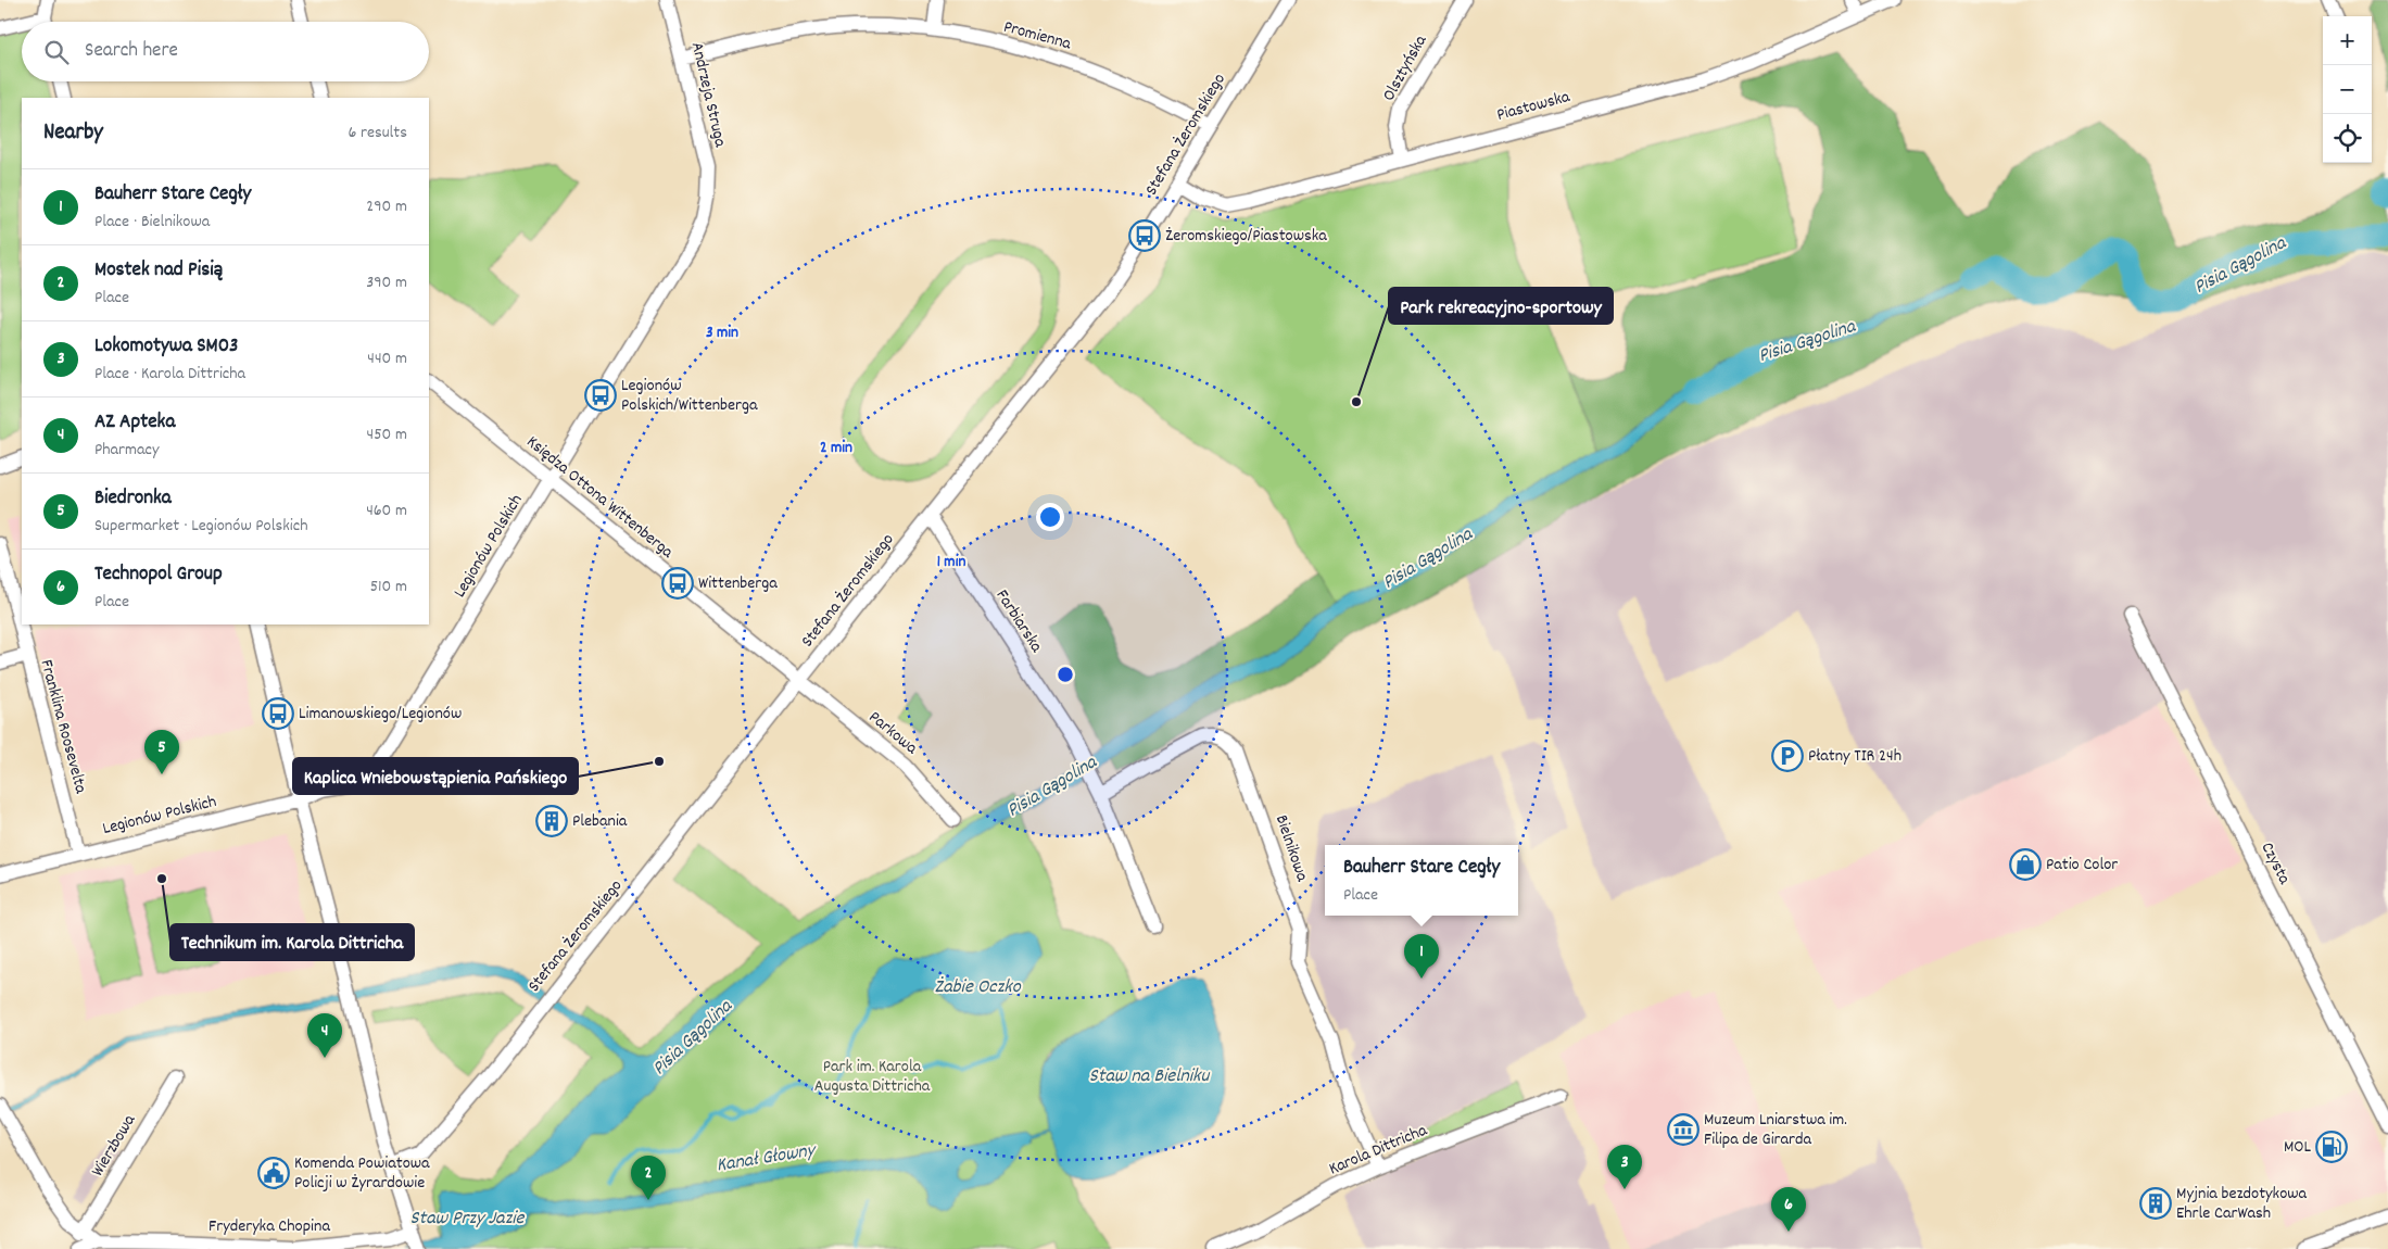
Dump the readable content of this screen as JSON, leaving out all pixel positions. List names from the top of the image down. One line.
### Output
{"streets":{"street":["Promienna","Olsztyńska","Andrzeja Struga","Piastowska","Stefana Żeromskiego","Księdza Ottona Wittenberga","Legionów Polskich","Farbiarska","Franklina Roosevelta","Parkowa","Bielnikowa","Czysta","Wierzbowa","Karola Dittricha","Fryderyka Chopina"]},"crossings":[["Promienna","Andrzeja Struga"],["Promienna","Stefana Żeromskiego"],["Olsztyńska","Piastowska"],["Andrzeja Struga","Legionów Polskich"],["Piastowska","Stefana Żeromskiego"],["Stefana Żeromskiego","Księdza Ottona Wittenberga"],["Stefana Żeromskiego","Farbiarska"],["Stefana Żeromskiego","Parkowa"],["Księdza Ottona Wittenberga","Legionów Polskich"],["Księdza Ottona Wittenberga","Parkowa"],["Legionów Polskich","Franklina Roosevelta"],["Farbiarska","Bielnikowa"],["Bielnikowa","Karola Dittricha"]],"water":["Pisia Gągolina","Żabie Oczko","Staw na Bielniku","Kanał Głowny","Staw Przy Jazie"],"parks":["Park im. Karola Augusta Dittricha"],"places":{"bus stop":["Żeromskiego/Piastowska","Legionów Polskich/Wittenberga","Wittenberga","Limanowskiego/Legionów"],"other":["Park rekreacyjno-sportowy","Kaplica Wniebowstąpienia Pańskiego","Technikum im. Karola Dittricha"],"parking":["Płatny TIR 24h"],"building":["Plebania","Myjnia bezdotykowa Ehrle CarWash"],"shop":["Patio Color"],"museum":["Muzeum Lniarstwa im. Filipa de Girarda"],"fuel station":["MOL"],"public building":["Komenda Powiatowa Policji w Żyrardowie"]},"page":{"map_buttons":["+","−"],"search":"Search here","heading":["Nearby","6 results"],"list":[{"mark":"1","name":"Bauherr Stare Cegły","note":"Place · Bielnikowa","value":"290 m"},{"mark":"2","name":"Mostek nad Pisią","note":"Place","value":"390 m"},{"mark":"3","name":"Lokomotywa SM03","note":"Place · Karola Dittricha","value":"440 m"},{"mark":"4","name":"AZ Apteka","note":"Pharmacy","value":"450 m"},{"mark":"5","name":"Biedronka","note":"Supermarket · Legionów Polskich","value":"460 m"},{"mark":"6","name":"Technopol Group","note":"Place","value":"510 m"}],"pins":["5","1","4","3","2","6"],"popup":["Bauherr Stare Cegły","Place"]},"rings":["3 min","2 min","1 min"]}
